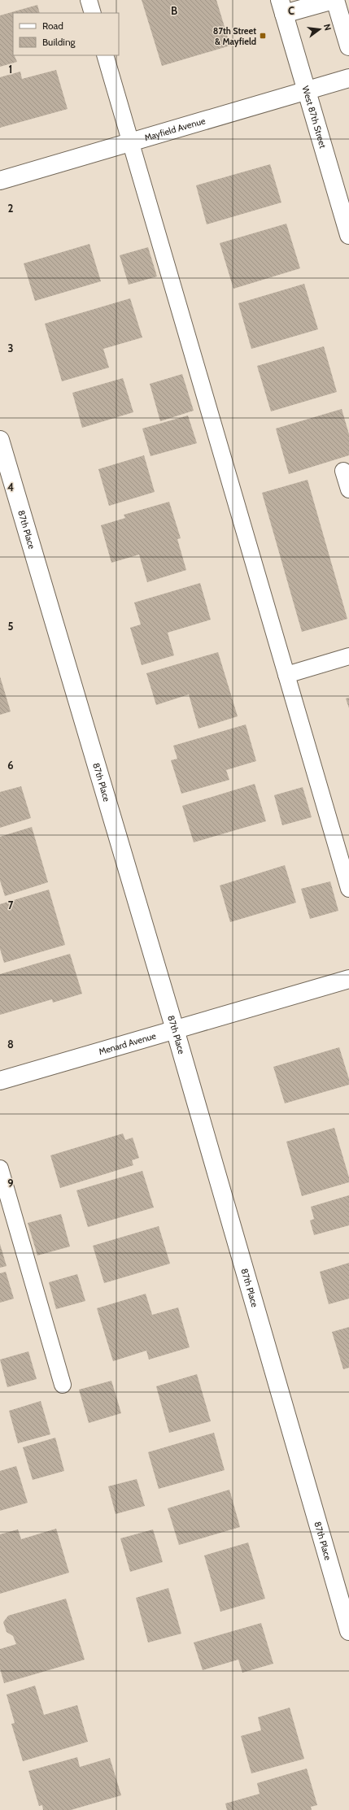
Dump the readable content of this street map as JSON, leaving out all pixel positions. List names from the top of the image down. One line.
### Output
{"streets":{"street":["West 87th Street","Mayfield Avenue","87th Place","Menard Avenue"]},"crossings":[["West 87th Street","Mayfield Avenue"],["87th Place","Menard Avenue"]],"places":{"transit":["87th Street & Mayfield"]},"legend":["Road","Building"],"north":"right","grid":{"columns":["B","C"],"rows":["1","2","3","4","5","6","7","8","9"]}}
